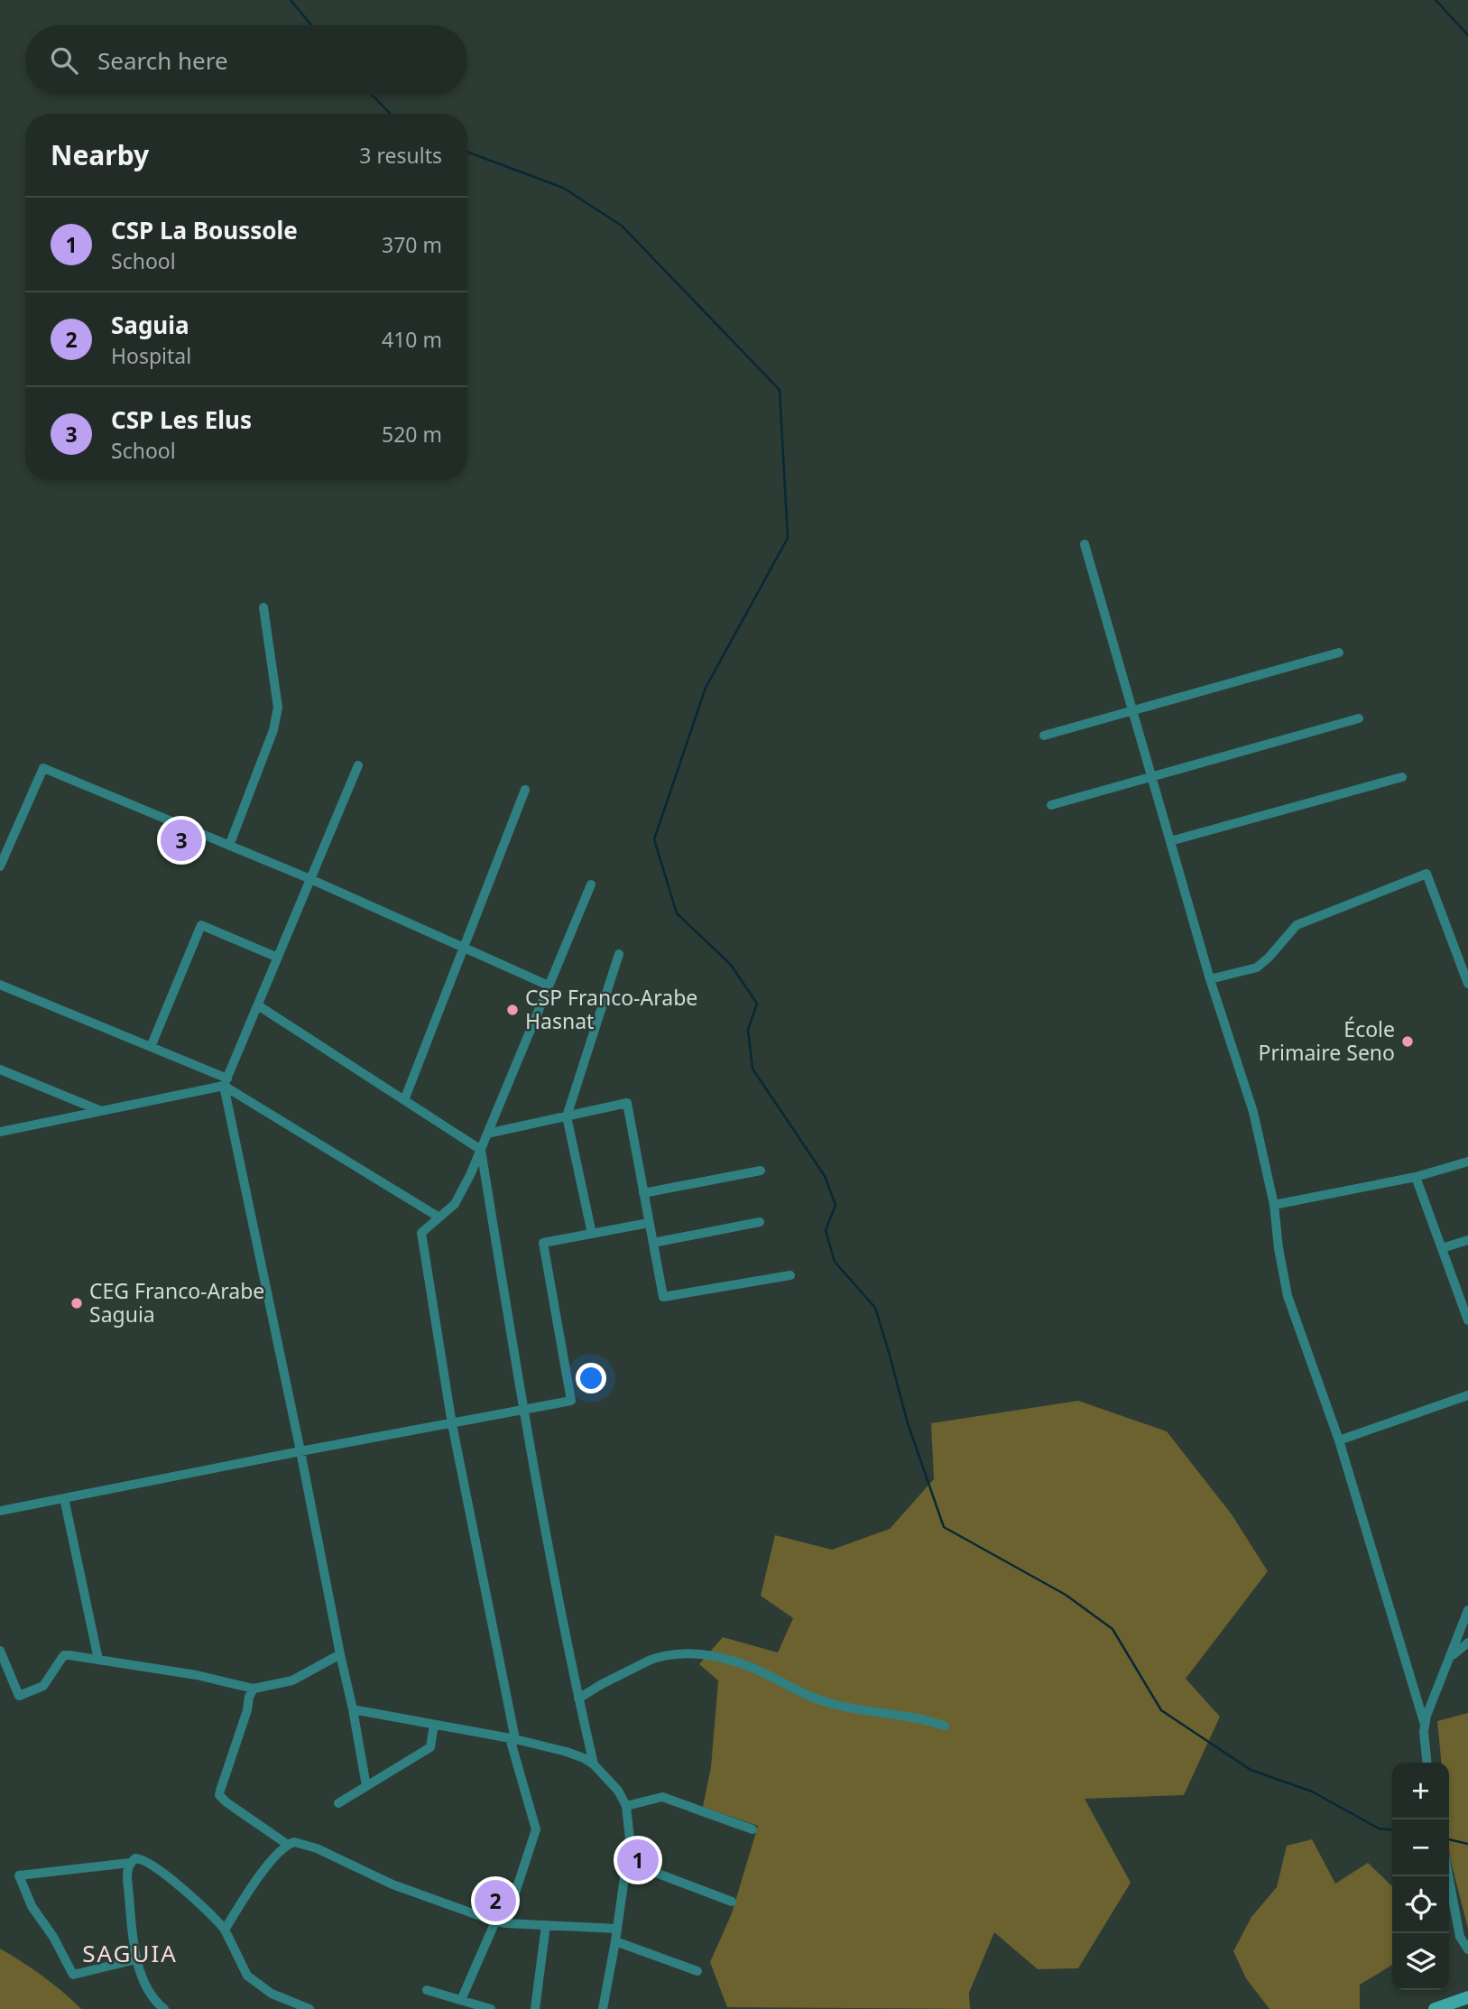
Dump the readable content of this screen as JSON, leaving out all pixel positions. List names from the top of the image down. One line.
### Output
{"districts":["SAGUIA"],"places":["CSP Franco-Arabe Hasnat","École Primaire Seno","CEG Franco-Arabe Saguia"],"page":{"search":"Search here","heading":["Nearby","3 results"],"list":[{"mark":"1","name":"CSP La Boussole","note":"School","value":"370 m"},{"mark":"2","name":"Saguia","note":"Hospital","value":"410 m"},{"mark":"3","name":"CSP Les Elus","note":"School","value":"520 m"}],"pins":["3","1","2"],"map_buttons":["+","−"]}}
